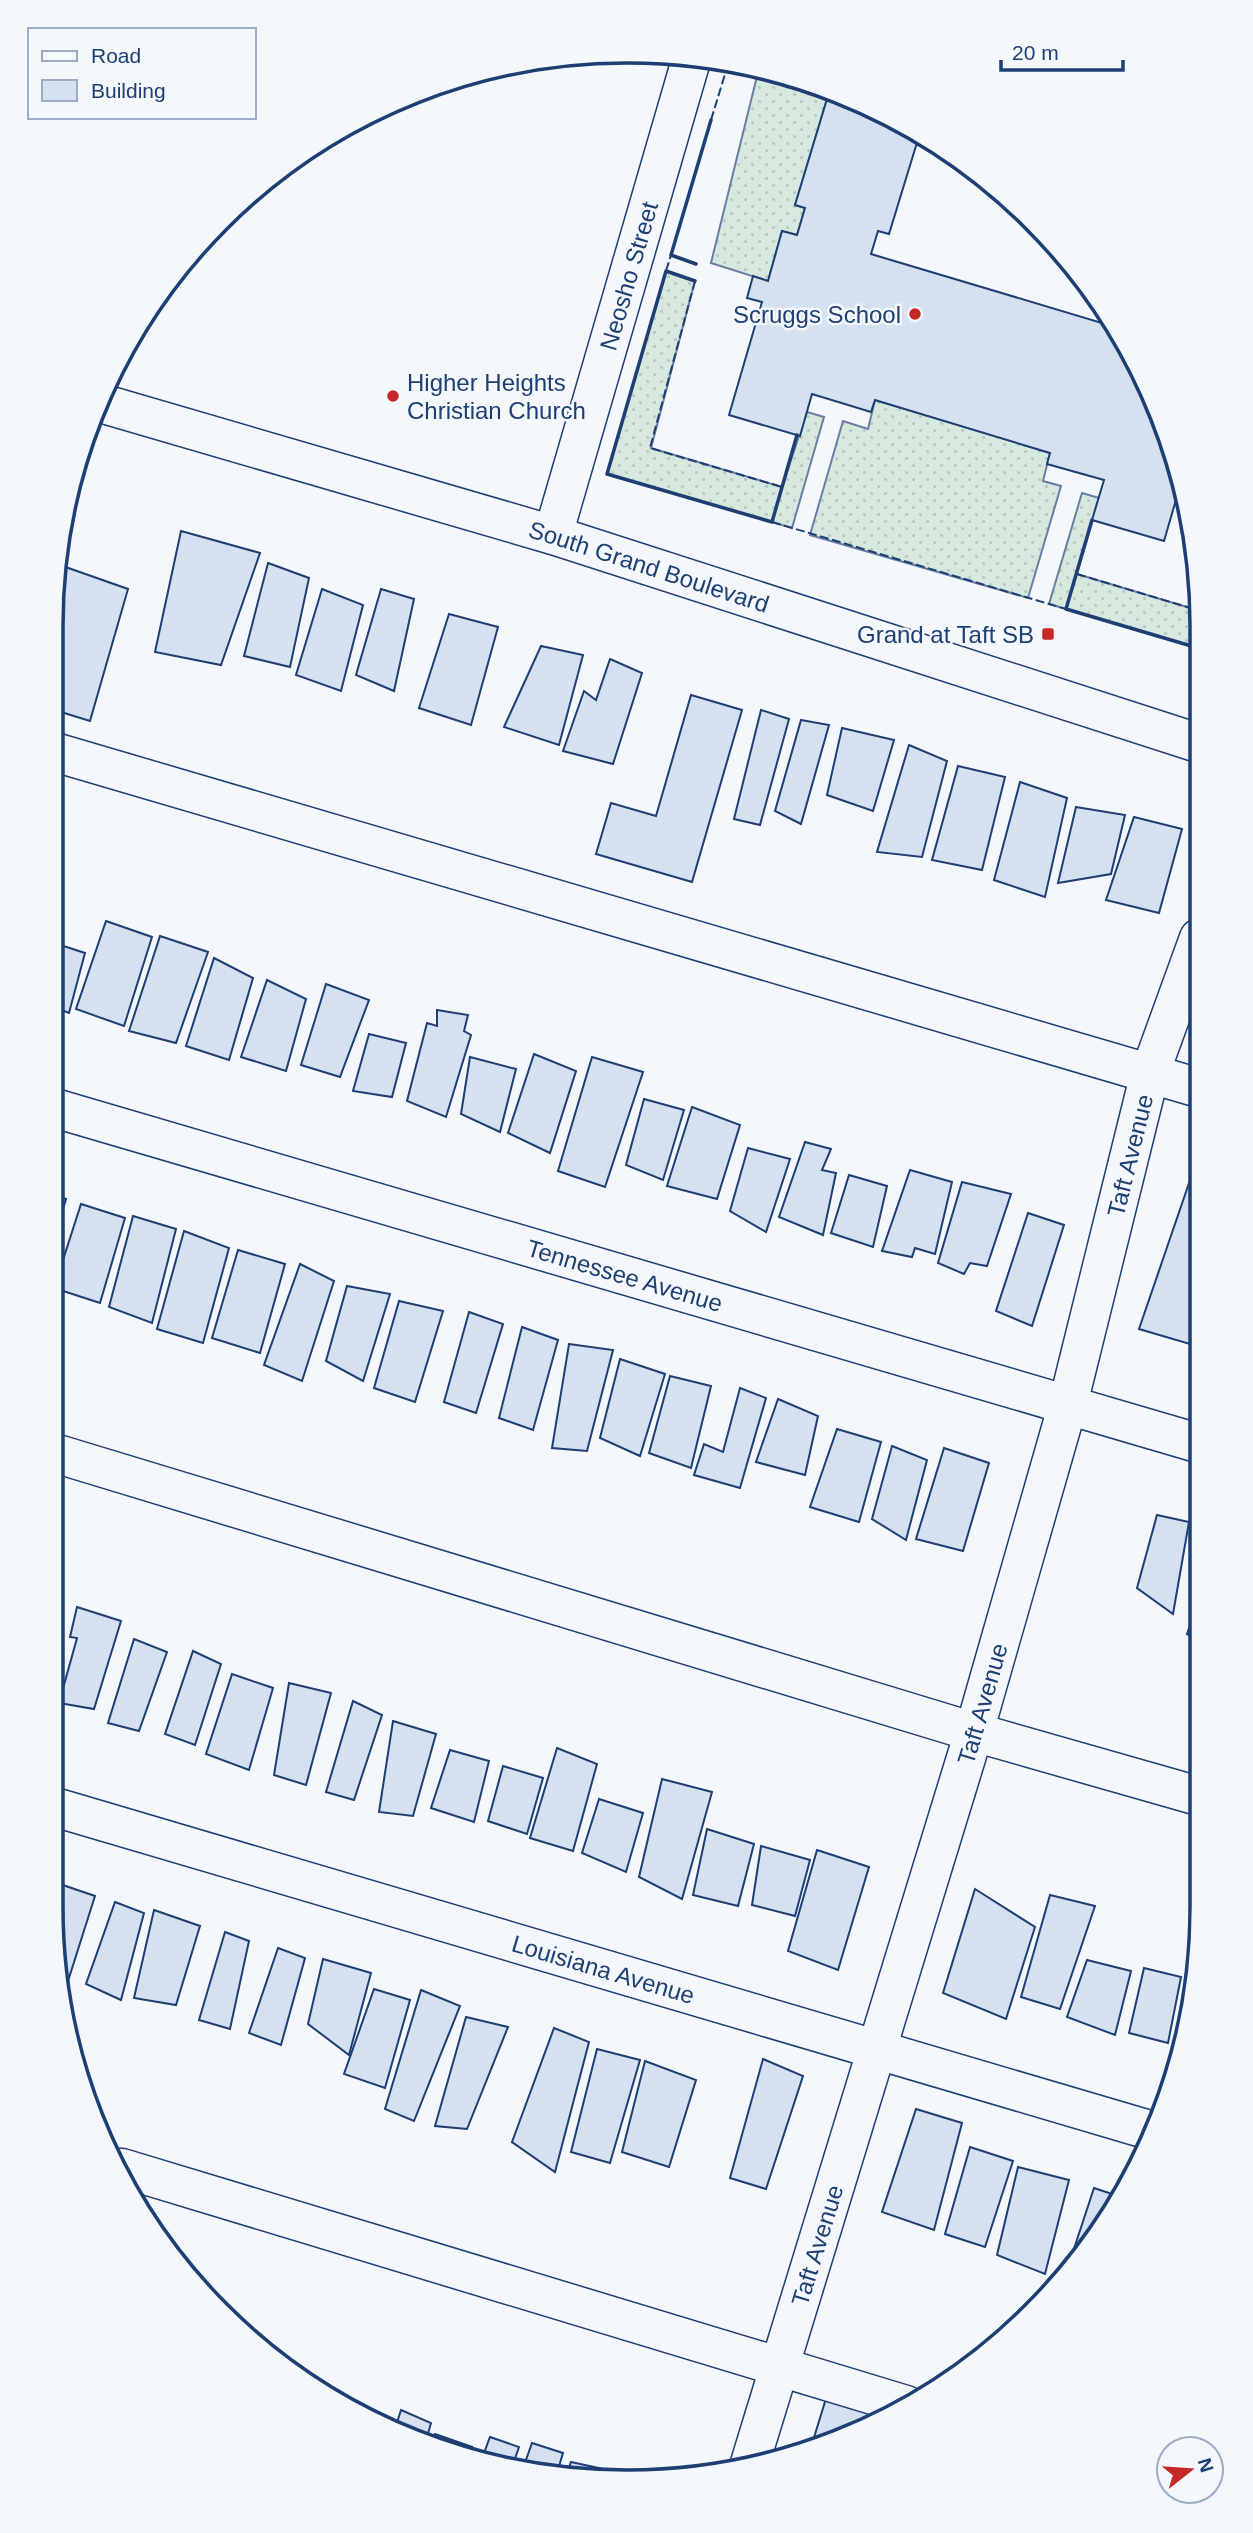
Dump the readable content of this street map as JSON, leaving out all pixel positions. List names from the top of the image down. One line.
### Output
{"streets":{"street":["Neosho Street","South Grand Boulevard","Taft Avenue","Tennessee Avenue","Louisiana Avenue"]},"crossings":[["Neosho Street","South Grand Boulevard"],["Taft Avenue","Tennessee Avenue"],["Taft Avenue","Louisiana Avenue"]],"places":{"other":["Scruggs School","Higher Heights Christian Church"],"transit":["Grand at Taft SB"]},"legend":["Road","Building"],"scale_bar":"20 m","north":"right"}
